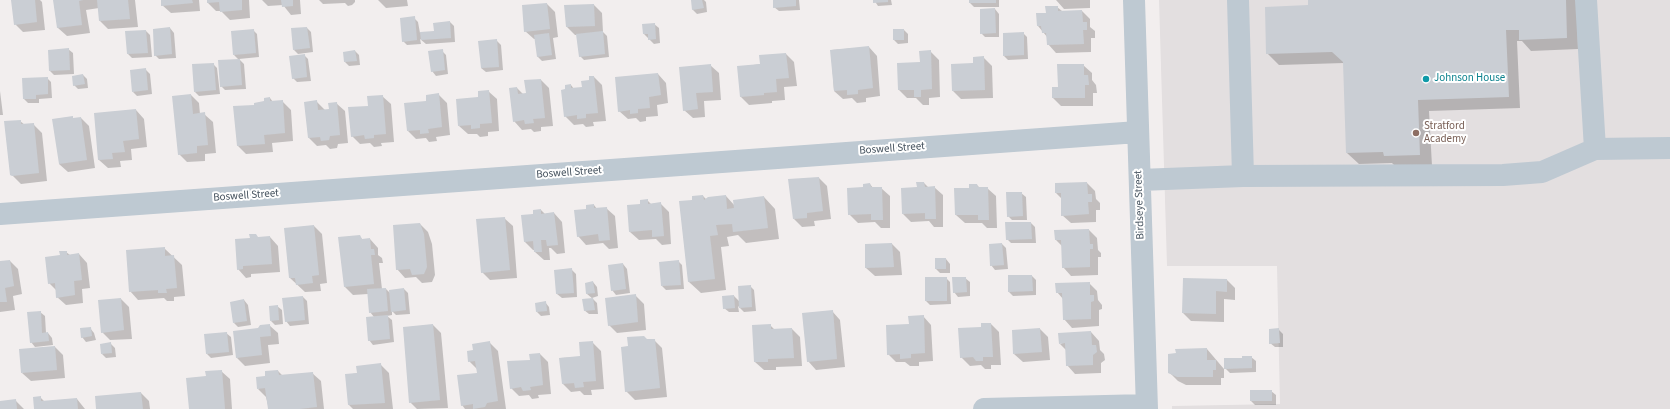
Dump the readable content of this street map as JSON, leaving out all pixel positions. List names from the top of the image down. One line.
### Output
{"streets":{"street":["Boswell Street","Birdseye Street"]},"crossings":[["Boswell Street","Birdseye Street"]],"places":["Johnson House","Stratford Academy"]}
